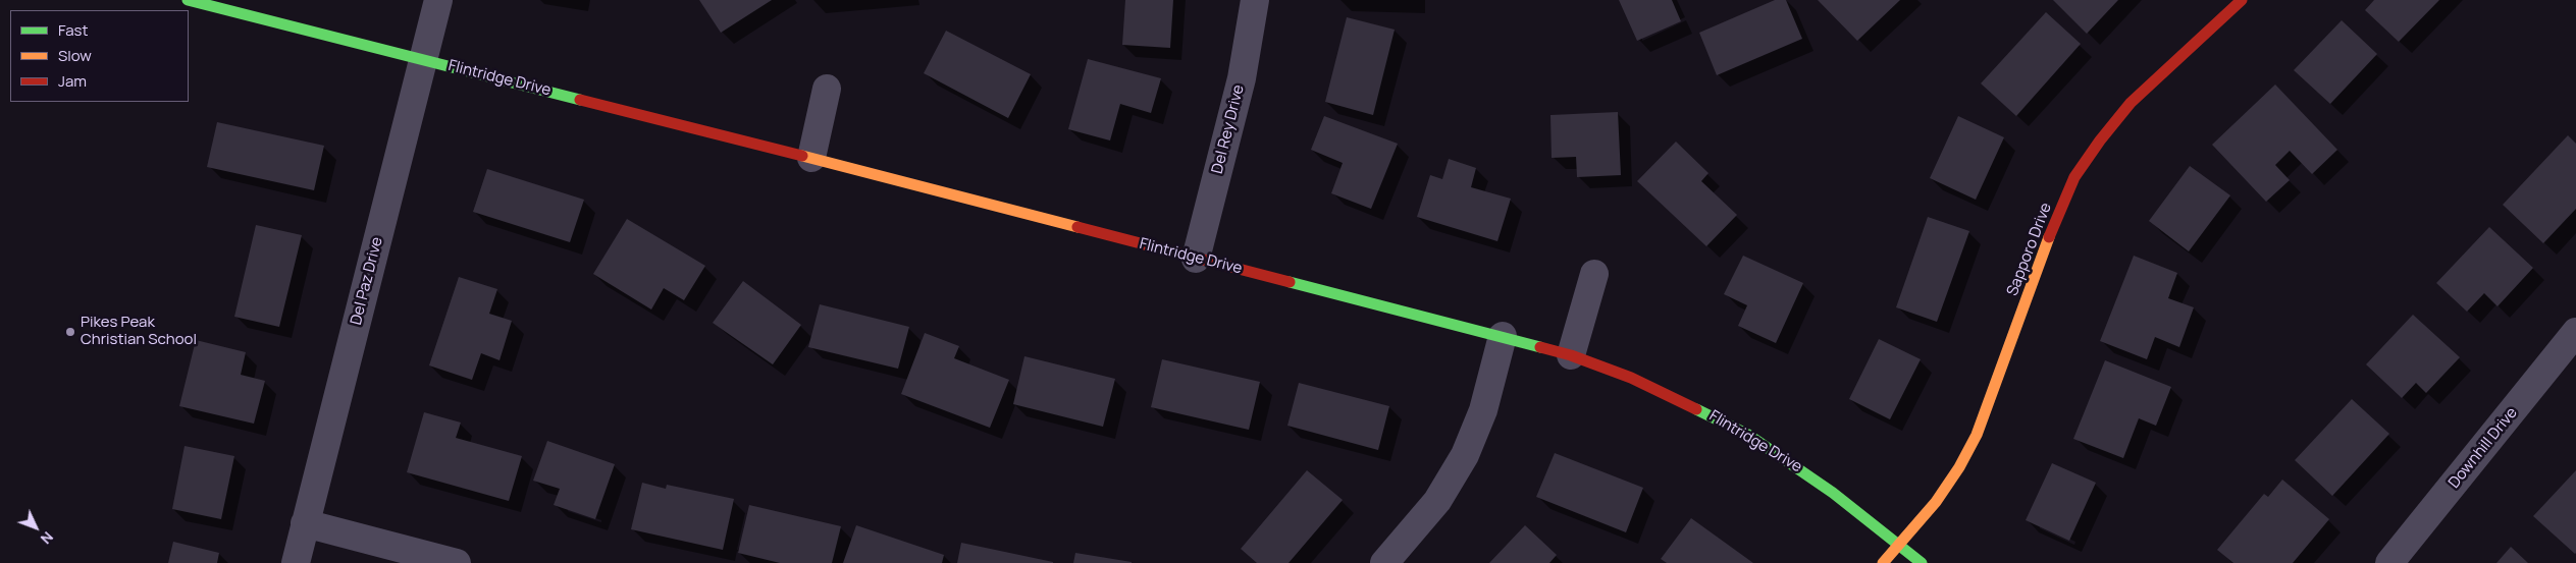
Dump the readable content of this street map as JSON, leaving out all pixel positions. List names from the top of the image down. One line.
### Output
{"streets":{"street":["Flintridge Drive","Del Rey Drive","Sapporo Drive","Del Paz Drive","Downhill Drive"]},"crossings":[["Flintridge Drive","Del Rey Drive"],["Flintridge Drive","Sapporo Drive"],["Flintridge Drive","Del Paz Drive"]],"places":["Pikes Peak Christian School"],"legend":["Fast","Slow","Jam"],"north":"bottom right"}
